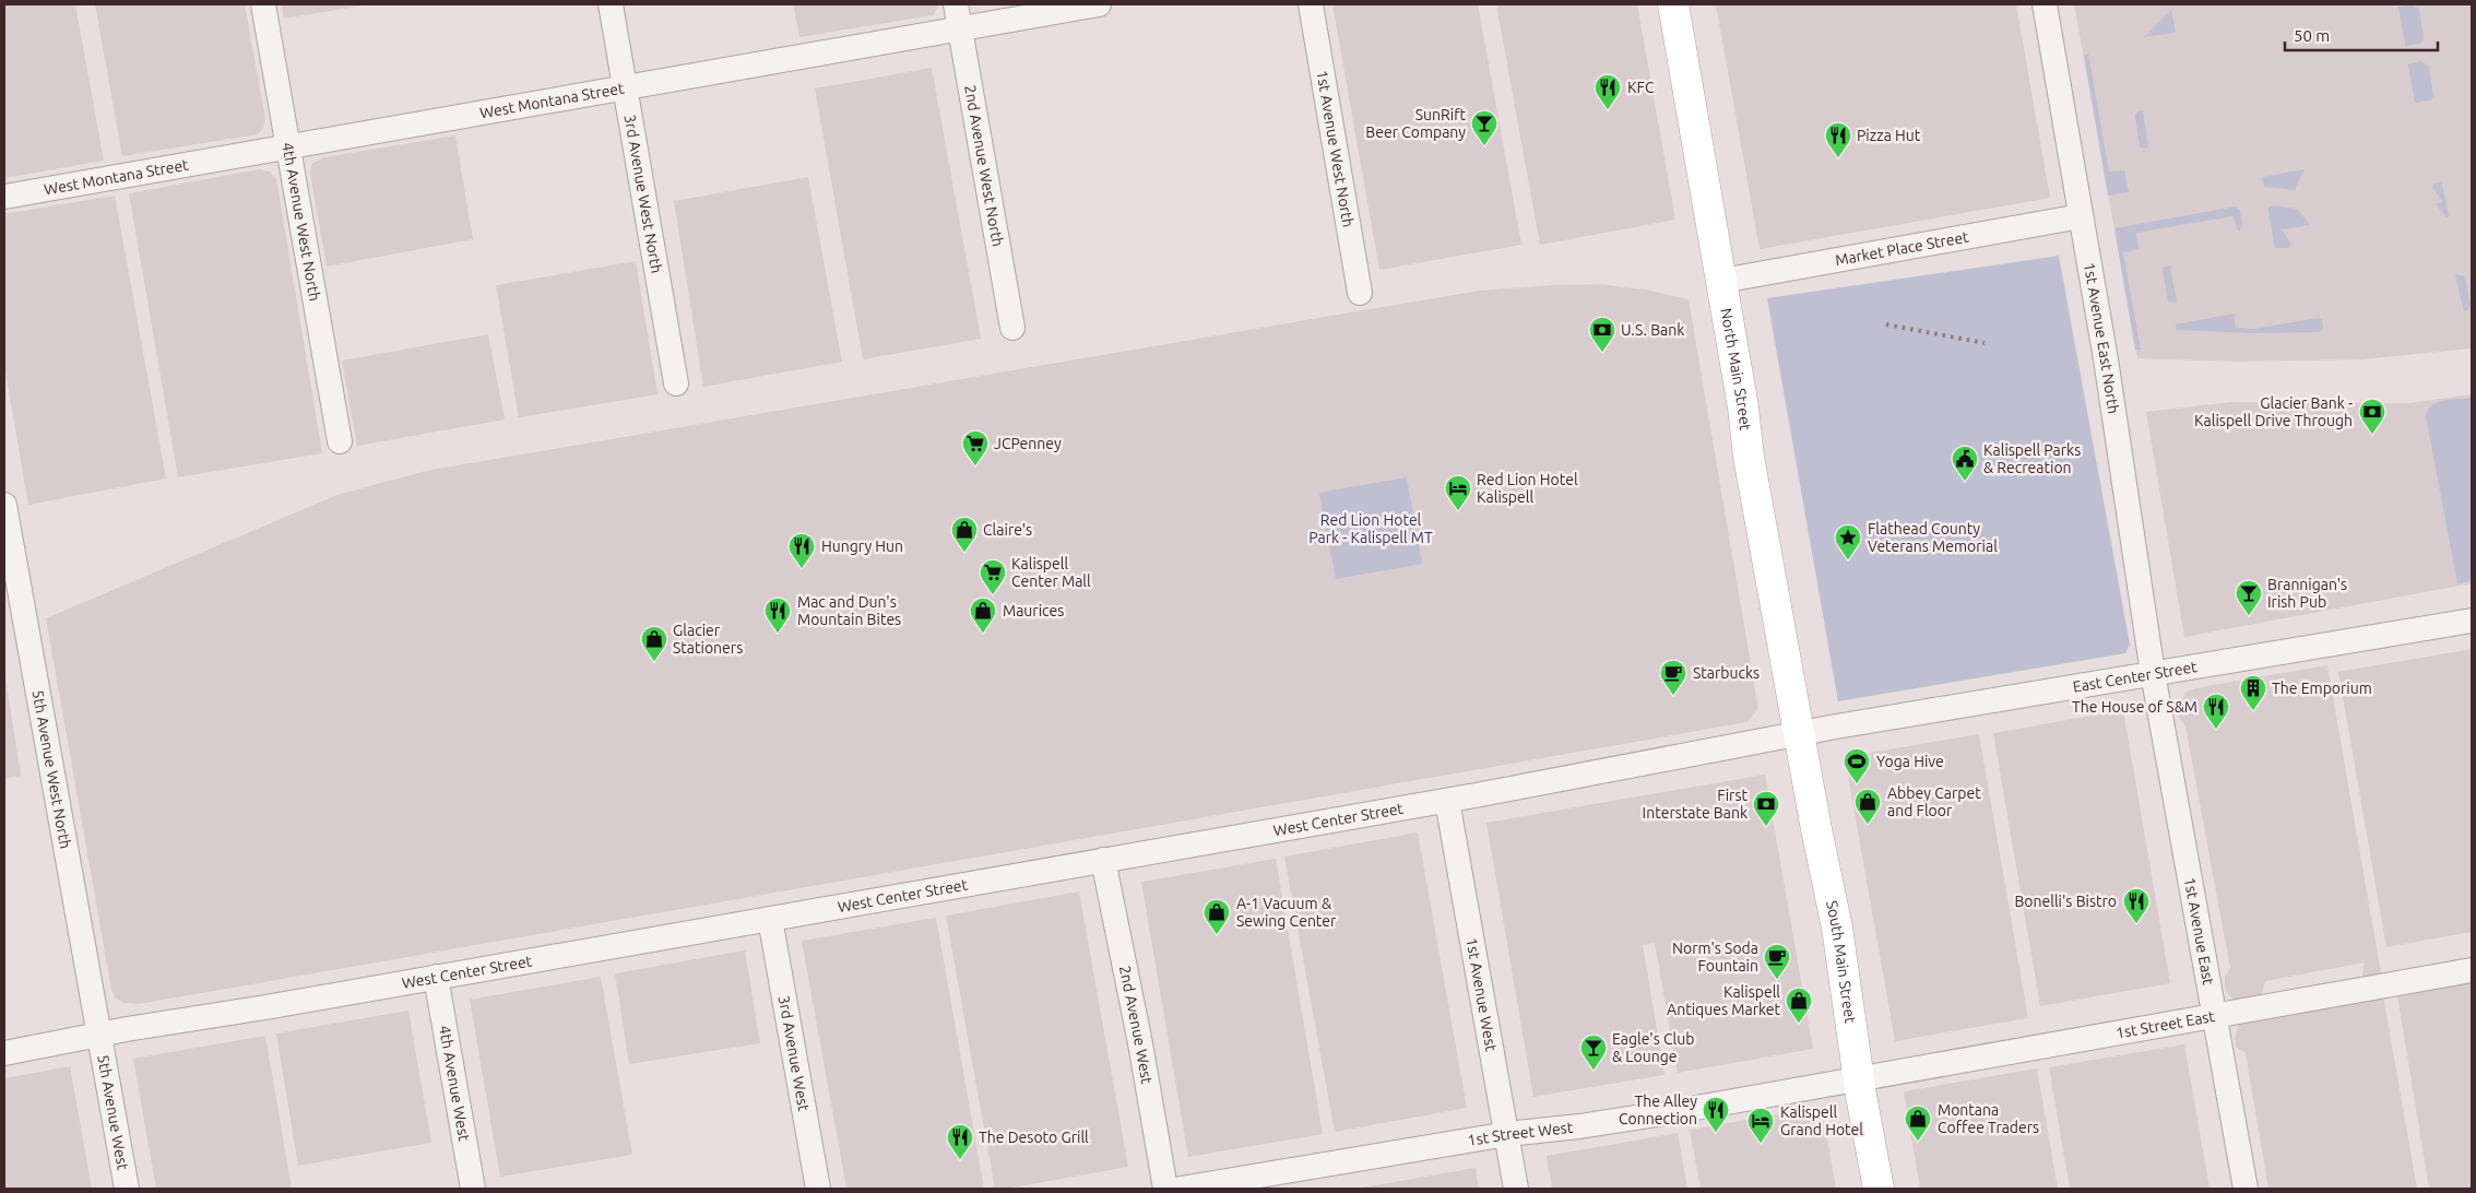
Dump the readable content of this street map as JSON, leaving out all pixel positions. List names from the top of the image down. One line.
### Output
{"streets":{"main road":["North Main Street","South Main Street"],"street":["West Montana Street","1st Avenue West North","2nd Avenue West North","3rd Avenue West North","4th Avenue West North","Market Place Street","1st Avenue East North","East Center Street","5th Avenue West North","West Center Street","1st Avenue East","1st Avenue West","2nd Avenue West","1st Street East","3rd Avenue West","4th Avenue West","5th Avenue West","1st Street West"]},"crossings":[["West Montana Street","2nd Avenue West North"],["West Montana Street","3rd Avenue West North"],["West Montana Street","4th Avenue West North"],["Market Place Street","1st Avenue East North"],["Market Place Street","North Main Street"],["1st Avenue East North","East Center Street"],["1st Avenue East North","1st Avenue East"],["North Main Street","East Center Street"],["North Main Street","West Center Street"],["North Main Street","South Main Street"],["East Center Street","West Center Street"],["East Center Street","1st Avenue East"],["East Center Street","South Main Street"],["5th Avenue West North","West Center Street"],["5th Avenue West North","5th Avenue West"],["West Center Street","South Main Street"],["West Center Street","1st Avenue West"],["West Center Street","2nd Avenue West"],["West Center Street","3rd Avenue West"],["West Center Street","4th Avenue West"],["West Center Street","5th Avenue West"],["1st Avenue East","1st Street East"],["South Main Street","1st Street East"],["South Main Street","1st Street West"],["1st Avenue West","1st Street West"],["1st Street East","1st Street West"]],"parks":["Red Lion Hotel Park - Kalispell MT"],"places":{"restaurant":["KFC","Pizza Hut","Hungry Hun","Mac and Dun's Mountain Bites","The House of S&M","Bonelli's Bistro","The Alley Connection","The Desoto Grill"],"bar":["SunRift Beer Company","Brannigan's Irish Pub","Eagle's Club & Lounge"],"bank":["U.S. Bank","Glacier Bank - Kalispell Drive Through","First Interstate Bank"],"supermarket":["JCPenney","Kalispell Center Mall"],"public building":["Kalispell Parks & Recreation"],"hotel":["Red Lion Hotel Kalispell","Kalispell Grand Hotel"],"shop":["Claire's","Maurices","Glacier Stationers","Abbey Carpet and Floor","A-1 Vacuum & Sewing Center","Kalispell Antiques Market","Montana Coffee Traders"],"place":["Flathead County Veterans Memorial"],"cafe":["Starbucks","Norm's Soda Fountain"],"building":["The Emporium"],"sports":["Yoga Hive"]},"scale_bar":"50 m"}
